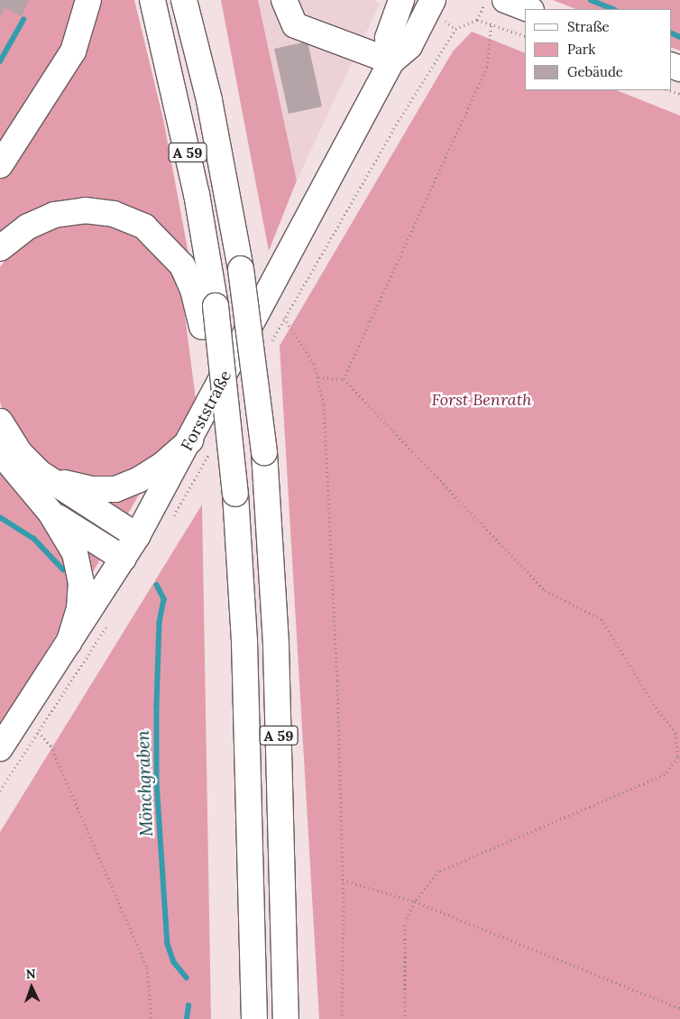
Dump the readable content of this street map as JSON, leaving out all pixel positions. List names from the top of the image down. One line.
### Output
{"streets":{"main road":["A 59","Forststraße"]},"water":["Mönchgraben"],"parks":["Forst Benrath"],"legend":["Straße","Park","Gebäude"],"north":"top"}
